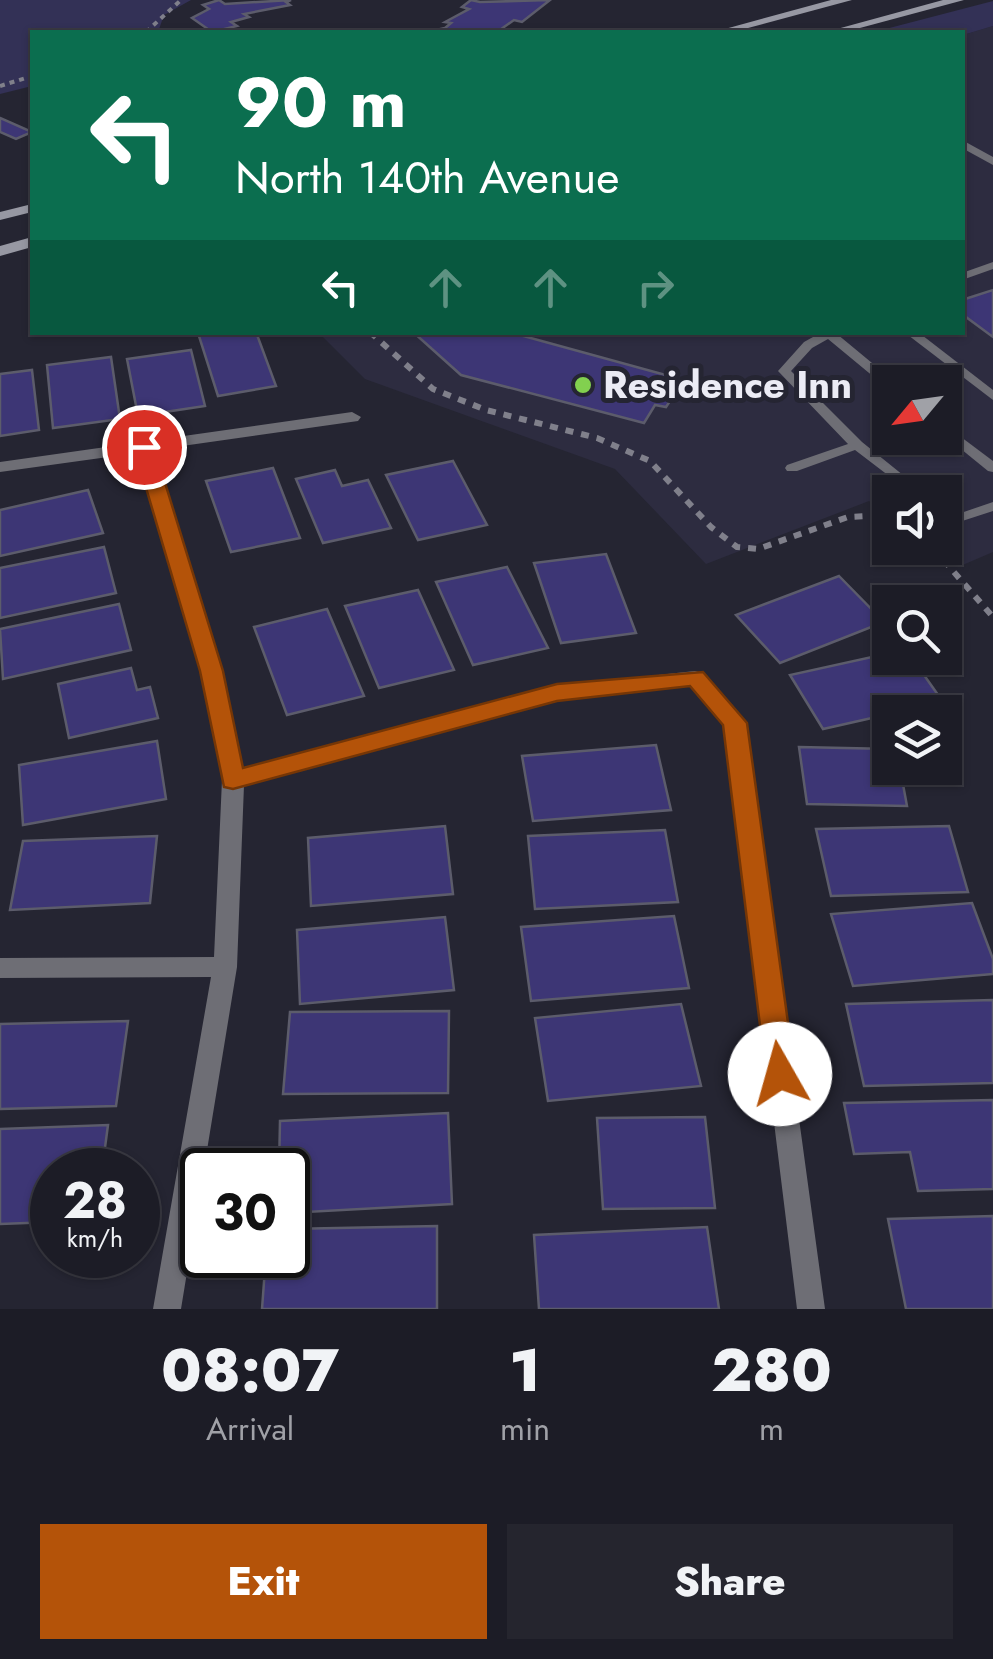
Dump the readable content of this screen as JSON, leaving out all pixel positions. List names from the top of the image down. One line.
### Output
{"places":["Residence Inn"],"north":"bottom left","page":{"turn":["90 m","North 140th Avenue"],"speed":"28 km/h","limit":"30","eta":["08:07","Arrival","1","min","280","m"],"buttons":["Exit","Share"]}}
